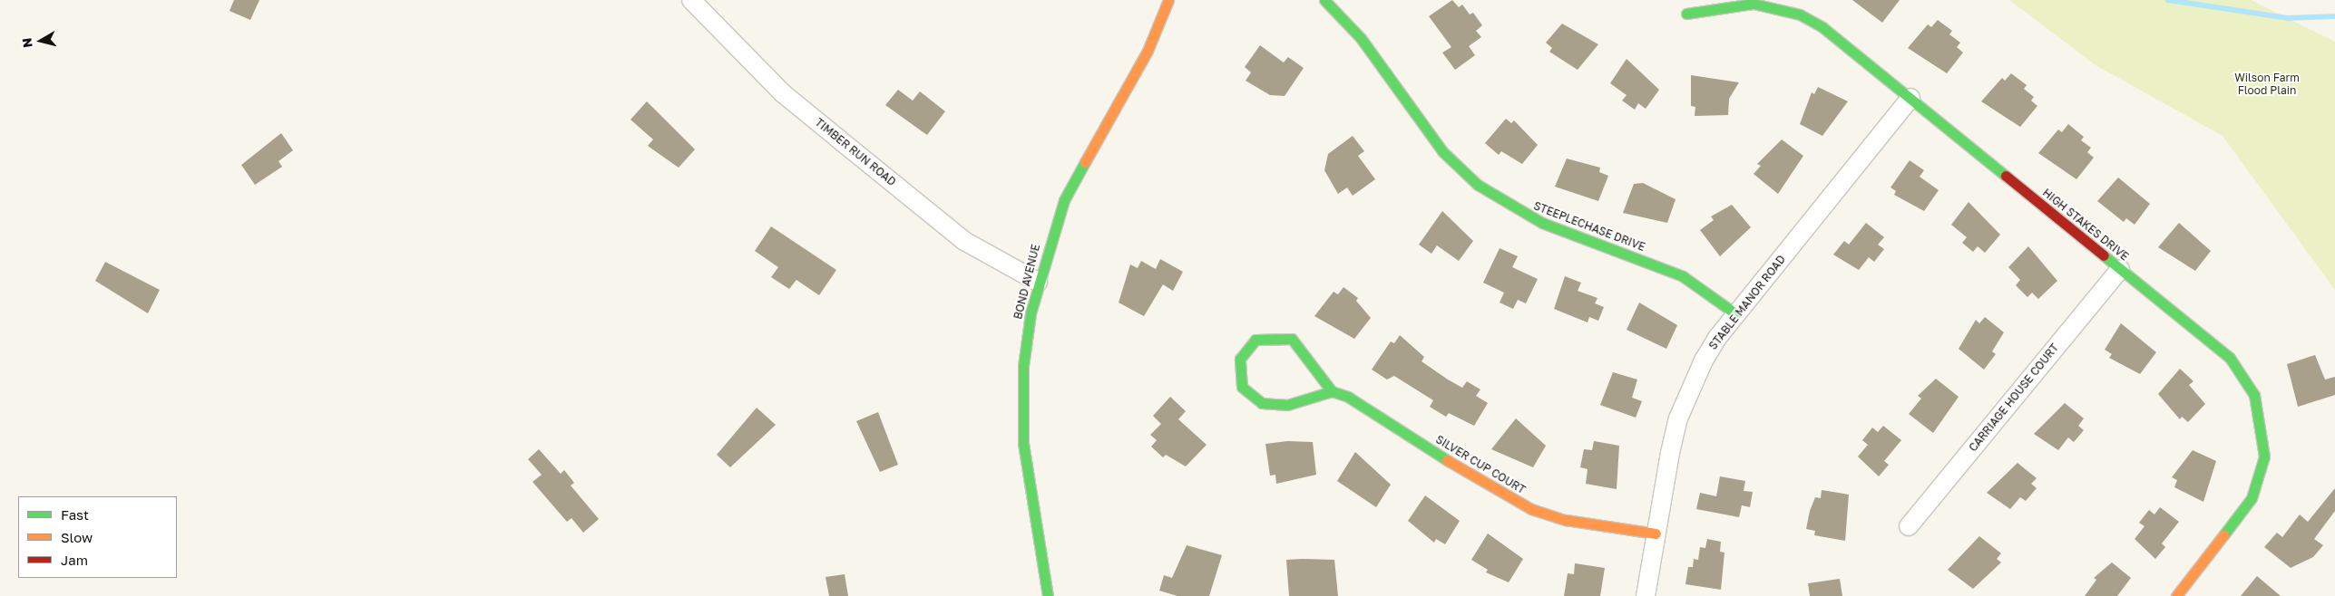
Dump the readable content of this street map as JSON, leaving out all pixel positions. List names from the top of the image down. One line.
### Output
{"streets":{"street":["TIMBER RUN ROAD","HIGH STAKES DRIVE","STEEPLECHASE DRIVE","BOND AVENUE","STABLE MANOR ROAD","CARRIAGE HOUSE COURT","SILVER CUP COURT"]},"crossings":[["TIMBER RUN ROAD","BOND AVENUE"],["HIGH STAKES DRIVE","STABLE MANOR ROAD"],["HIGH STAKES DRIVE","CARRIAGE HOUSE COURT"],["STEEPLECHASE DRIVE","STABLE MANOR ROAD"],["STABLE MANOR ROAD","SILVER CUP COURT"]],"parks":["Wilson Farm Flood Plain"],"legend":["Fast","Slow","Jam"],"north":"left"}
